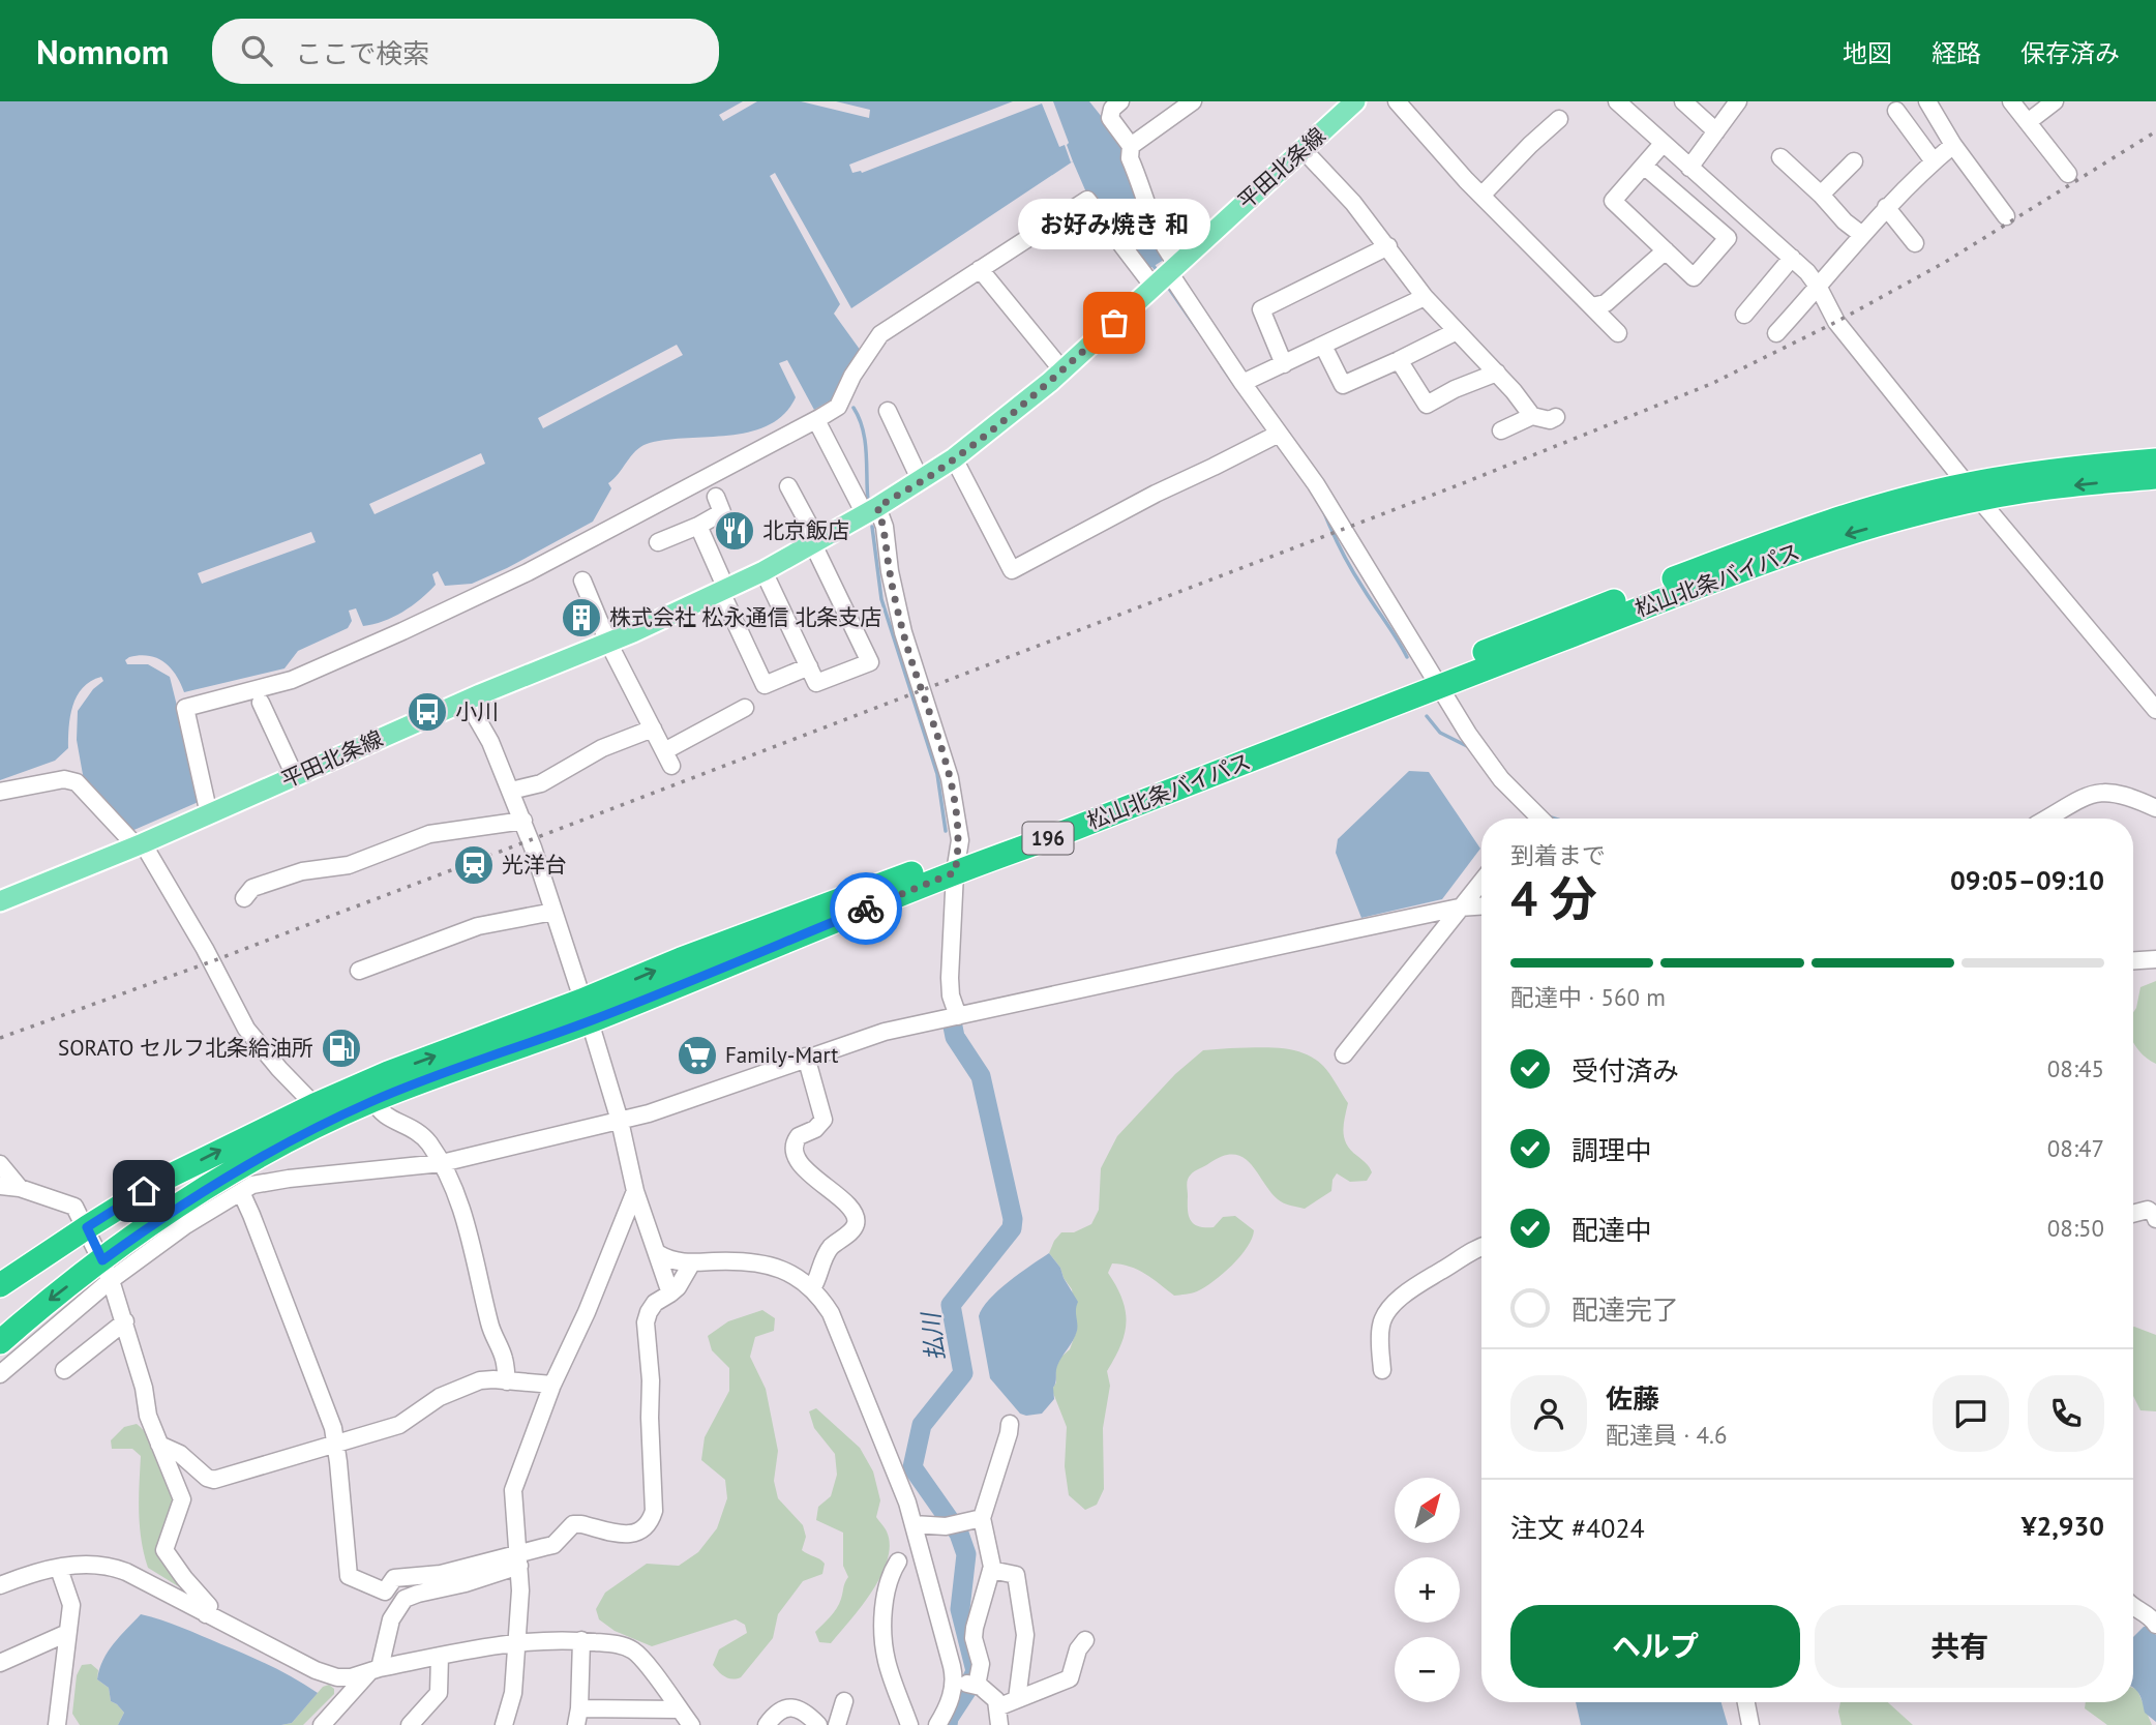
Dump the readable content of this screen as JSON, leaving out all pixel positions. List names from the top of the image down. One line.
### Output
{"streets":{"highway":["松山北条バイパス","196"],"main road":["平田北条線"]},"water":["払川"],"places":{"other":["お好み焼き 和"],"restaurant":["北京飯店"],"building":["株式会社 松永通信 北条支店"],"bus stop":["小川"],"station":["光洋台"],"fuel station":["SORATO セルフ北条給油所"],"supermarket":["Family-Mart"]},"north":"top right","page":{"header":"Nomnom","search":"ここで検索","nav":["地図","経路","保存済み"],"bubble":"お好み焼き 和","heading":["4 分","到着まで","09:05–09:10"],"panel":["佐藤","配達員 · 4.6","注文 #4024","¥2,930"],"bar":"配達中 · 560 m","list":[["受付済み","08:45"],["調理中","08:47"],["配達中","08:50"],"配達完了"],"map_buttons":["+","−"],"buttons":["ヘルプ","共有"]}}
